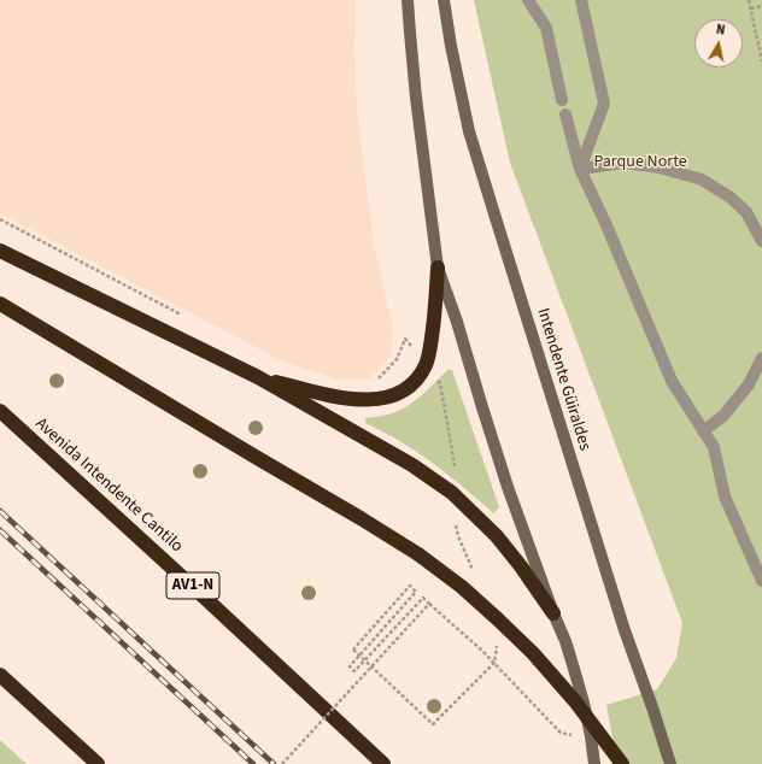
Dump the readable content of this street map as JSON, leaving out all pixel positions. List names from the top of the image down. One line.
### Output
{"streets":{"highway":["Avenida Intendente Cantilo","AV1-N"],"main road":["Intendente Güiraldes"]},"parks":["Parque Norte"],"north":"top"}
